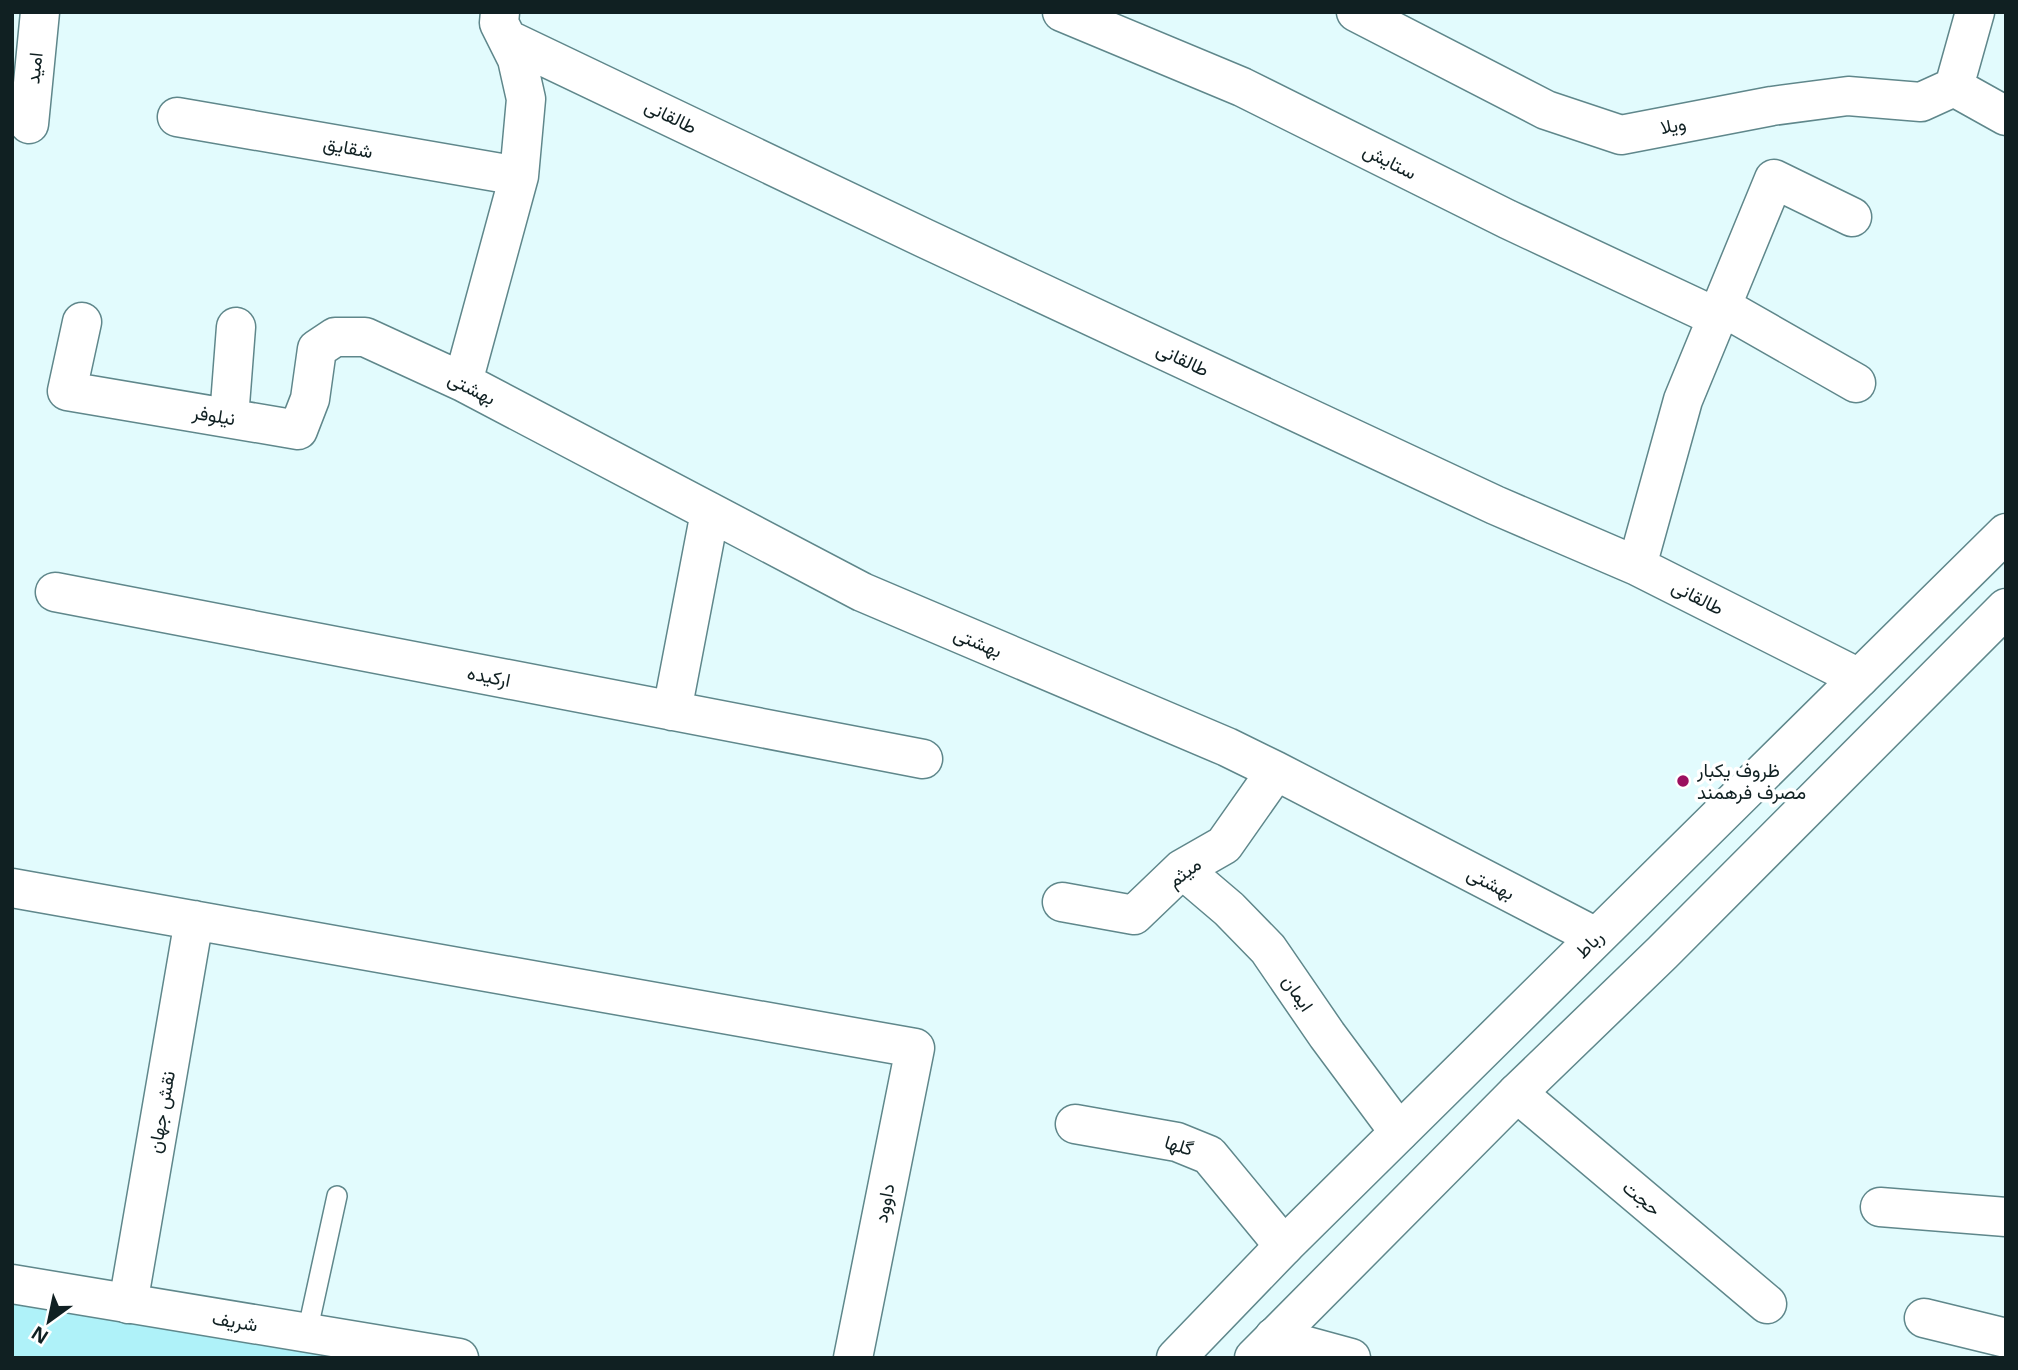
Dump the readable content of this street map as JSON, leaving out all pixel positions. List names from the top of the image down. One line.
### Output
{"streets":{"street":["امید","طالقانی","ویلا","شقایق","ستایش","بهشتی","نیلوفر","ارکیده","میثم","رباط","ایمان","نقش جهان","گلها","حجت","داوود","شریف"]},"crossings":[["طالقانی","رباط"],["بهشتی","نیلوفر"],["بهشتی","میثم"],["بهشتی","رباط"],["میثم","ایمان"],["رباط","ایمان"],["رباط","گلها"],["نقش جهان","داوود"],["نقش جهان","شریف"]],"places":["ظروف یکبار مصرف فرهمند"],"north":"bottom left"}
